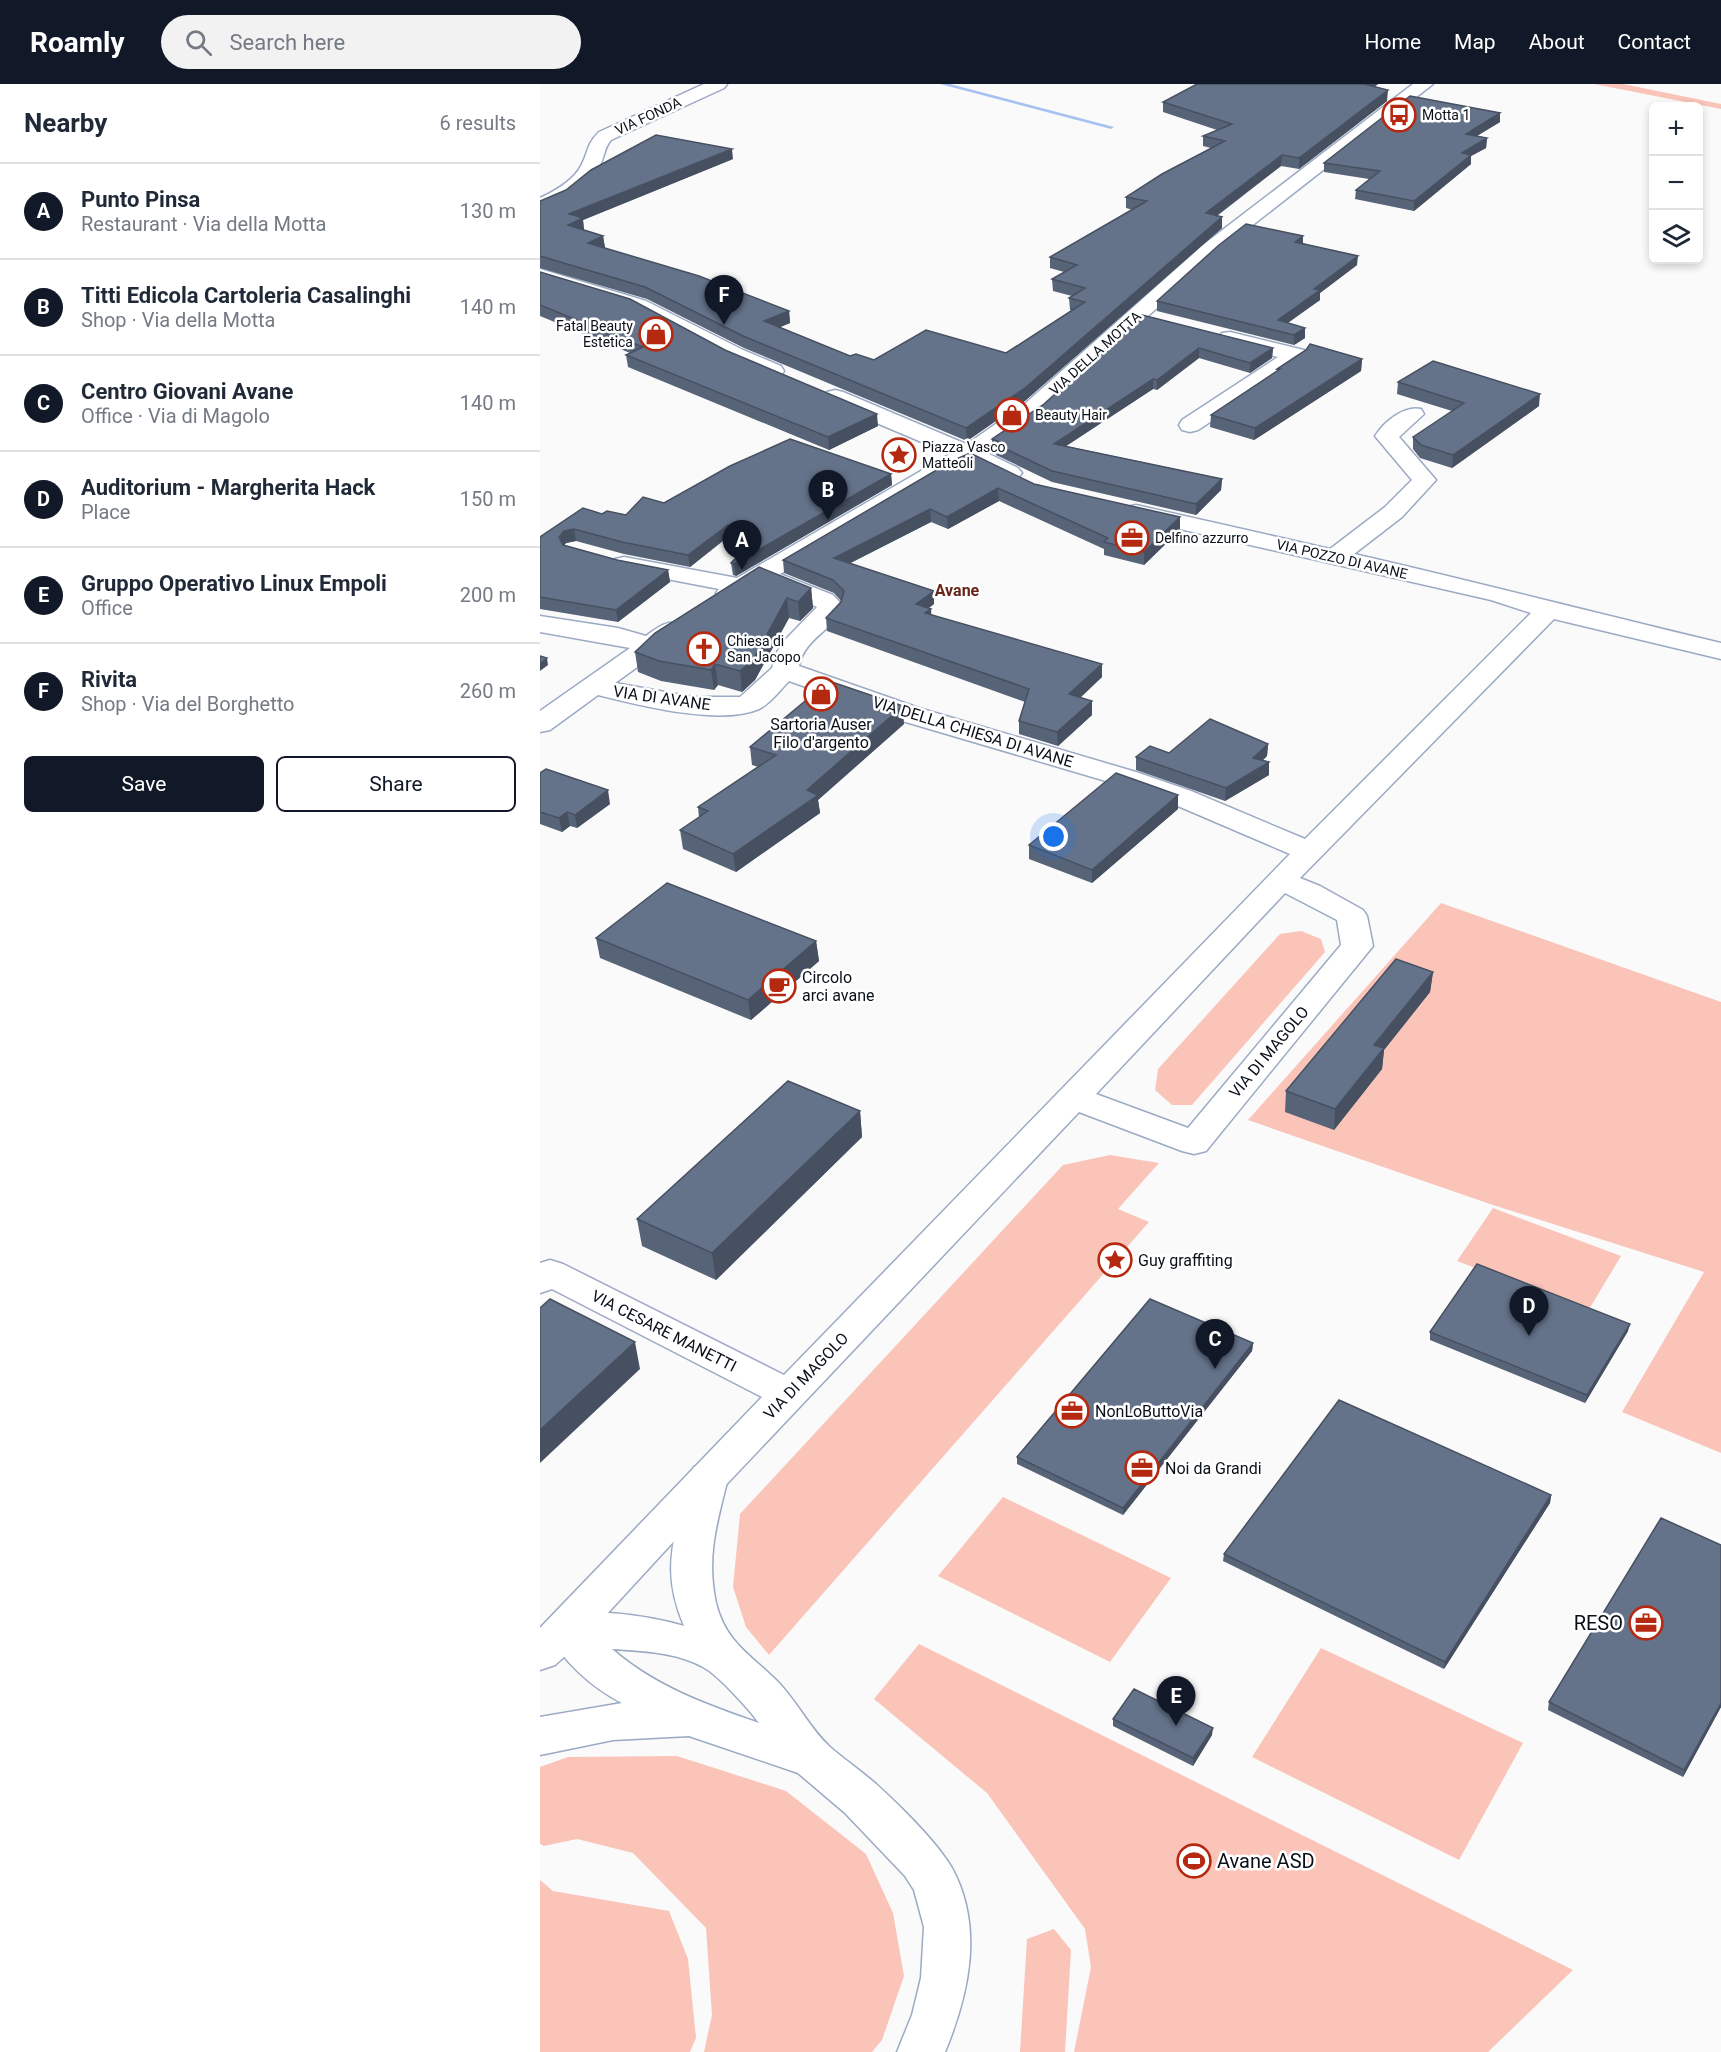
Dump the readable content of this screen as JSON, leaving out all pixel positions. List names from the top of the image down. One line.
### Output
{"streets":{"street":["VIA FONDA","VIA DELLA MOTTA","VIA POZZO DI AVANE","VIA DI AVANE","VIA DELLA CHIESA DI AVANE","VIA DI MAGOLO","VIA CESARE MANETTI"]},"crossings":[["VIA DELLA MOTTA","VIA DI AVANE"],["VIA POZZO DI AVANE","VIA DI MAGOLO"],["VIA DI AVANE","VIA DELLA CHIESA DI AVANE"],["VIA DELLA CHIESA DI AVANE","VIA DI MAGOLO"],["VIA DI MAGOLO","VIA CESARE MANETTI"]],"districts":["Avane"],"places":{"bus stop":["Motta 1"],"shop":["Fatal Beauty Estetica","Beauty Hair","Sartoria Auser Filo d'argento"],"place":["Piazza Vasco Matteoli","Guy graffiting"],"office":["Delfino azzurro","NonLoButtoVia","Noi da Grandi","RESO"],"church":["Chiesa di San Jacopo"],"cafe":["Circolo arci avane"],"sports":["Avane ASD"]},"page":{"header":"Roamly","search":"Search here","nav":["Home","Map","About","Contact"],"heading":["Nearby","6 results"],"map_buttons":["+","−"],"list":[{"mark":"A","name":"Punto Pinsa","note":"Restaurant · Via della Motta","value":"130 m"},{"mark":"B","name":"Titti Edicola Cartoleria Casalinghi","note":"Shop · Via della Motta","value":"140 m"},{"mark":"C","name":"Centro Giovani Avane","note":"Office · Via di Magolo","value":"140 m"},{"mark":"D","name":"Auditorium - Margherita Hack","note":"Place","value":"150 m"},{"mark":"E","name":"Gruppo Operativo Linux Empoli","note":"Office","value":"200 m"},{"mark":"F","name":"Rivita","note":"Shop · Via del Borghetto","value":"260 m"}],"pins":["F","B","A","D","C","E"],"buttons":["Save","Share"]}}
